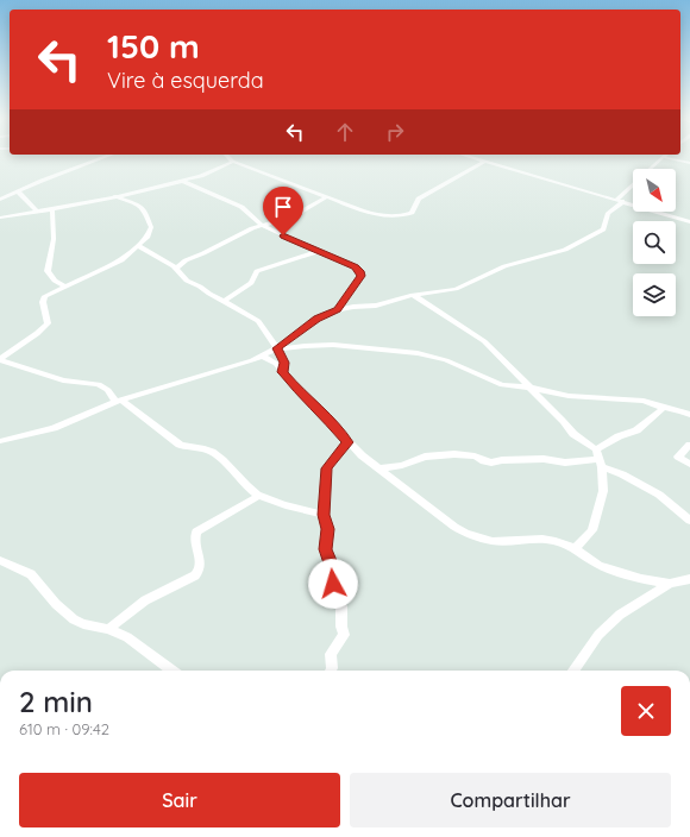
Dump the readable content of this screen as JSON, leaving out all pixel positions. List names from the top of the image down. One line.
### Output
{"north":"bottom right","page":{"turn":["150 m","Vire à esquerda"],"heading":["2 min","610 m · 09:42"],"buttons":["Sair","Compartilhar"]}}
